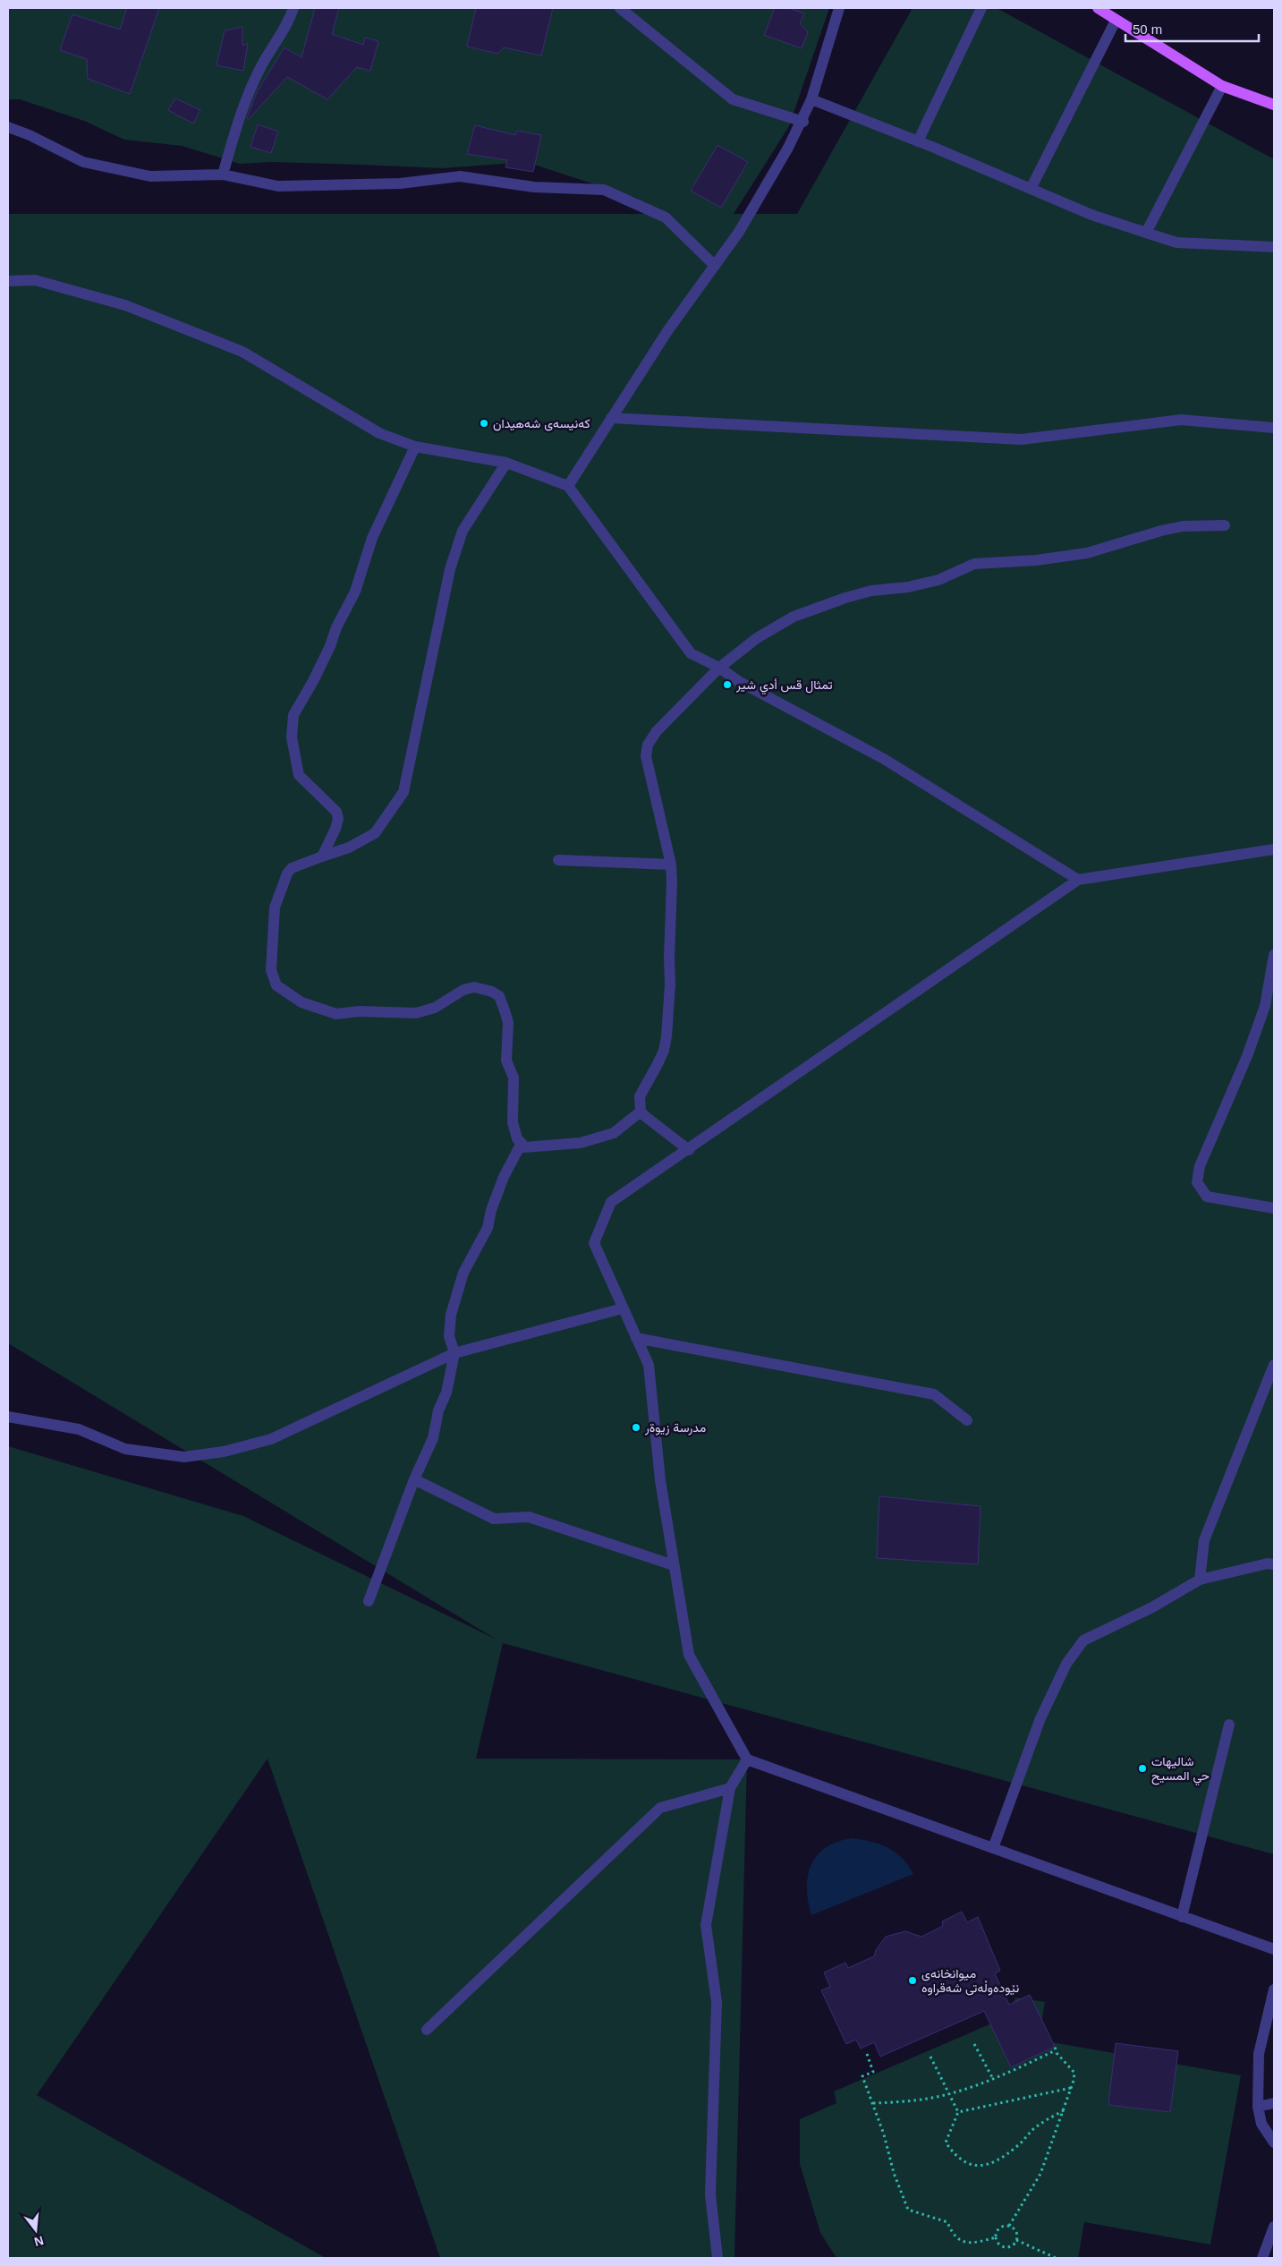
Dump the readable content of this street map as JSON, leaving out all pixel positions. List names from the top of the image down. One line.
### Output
{"places":["کەنیسەی شەهیدان","تمثال قس أدي شير","مدرسة زيوةر","شاليهات حي المسيح","میوانخانەی نێودەوڵەتی شەقراوە"],"scale_bar":"50 m","north":"bottom"}
